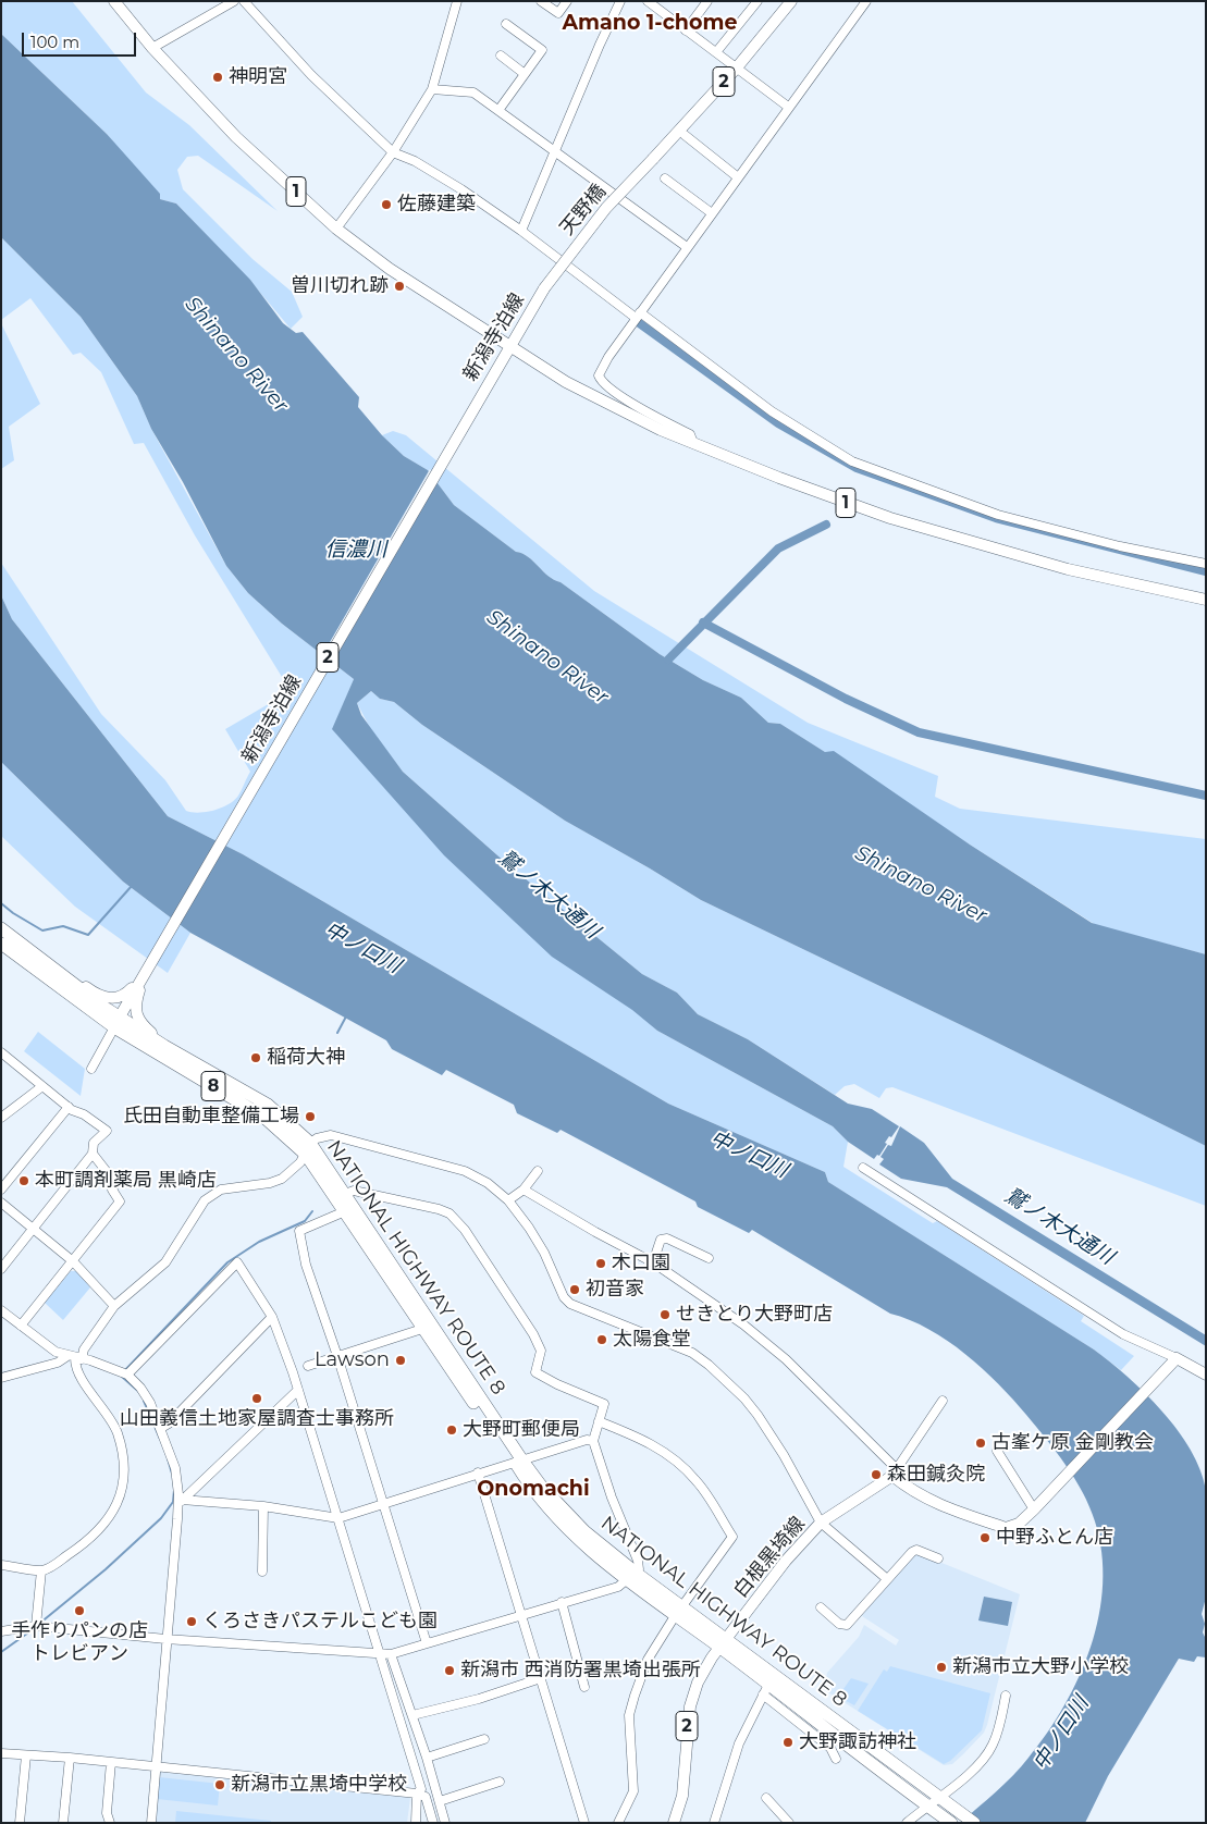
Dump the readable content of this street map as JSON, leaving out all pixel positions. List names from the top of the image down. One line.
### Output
{"streets":{"highway":["8","NATIONAL HIGHWAY ROUTE 8"],"main road":["2","1","天野橋","新潟寺泊線","白根黒埼線"]},"crossings":[["2","天野橋"],["2","NATIONAL HIGHWAY ROUTE 8"],["2","白根黒埼線"],["1","新潟寺泊線"],["天野橋","新潟寺泊線"],["新潟寺泊線","NATIONAL HIGHWAY ROUTE 8"],["NATIONAL HIGHWAY ROUTE 8","白根黒埼線"]],"districts":["Amano 1-chome","Onomachi"],"water":["Shinano River","信濃川","鷲ノ木大通川","中ノ口川"],"places":["神明宮","佐藤建築","曽川切れ跡","稲荷大神","氏田自動車整備工場","本町調剤薬局 黒崎店","木口園","初音家","せきとり大野町店","太陽食堂","Lawson","山田義信土地家屋調査士事務所","大野町郵便局","古峯ケ原 金剛教会","森田鍼灸院","中野ふとん店","手作りパンの店 トレビアン","くろさきパステルこども園","新潟市立大野小学校","新潟市 西消防署黒埼出張所","大野諏訪神社","新潟市立黒埼中学校"],"scale_bar":"100 m"}
